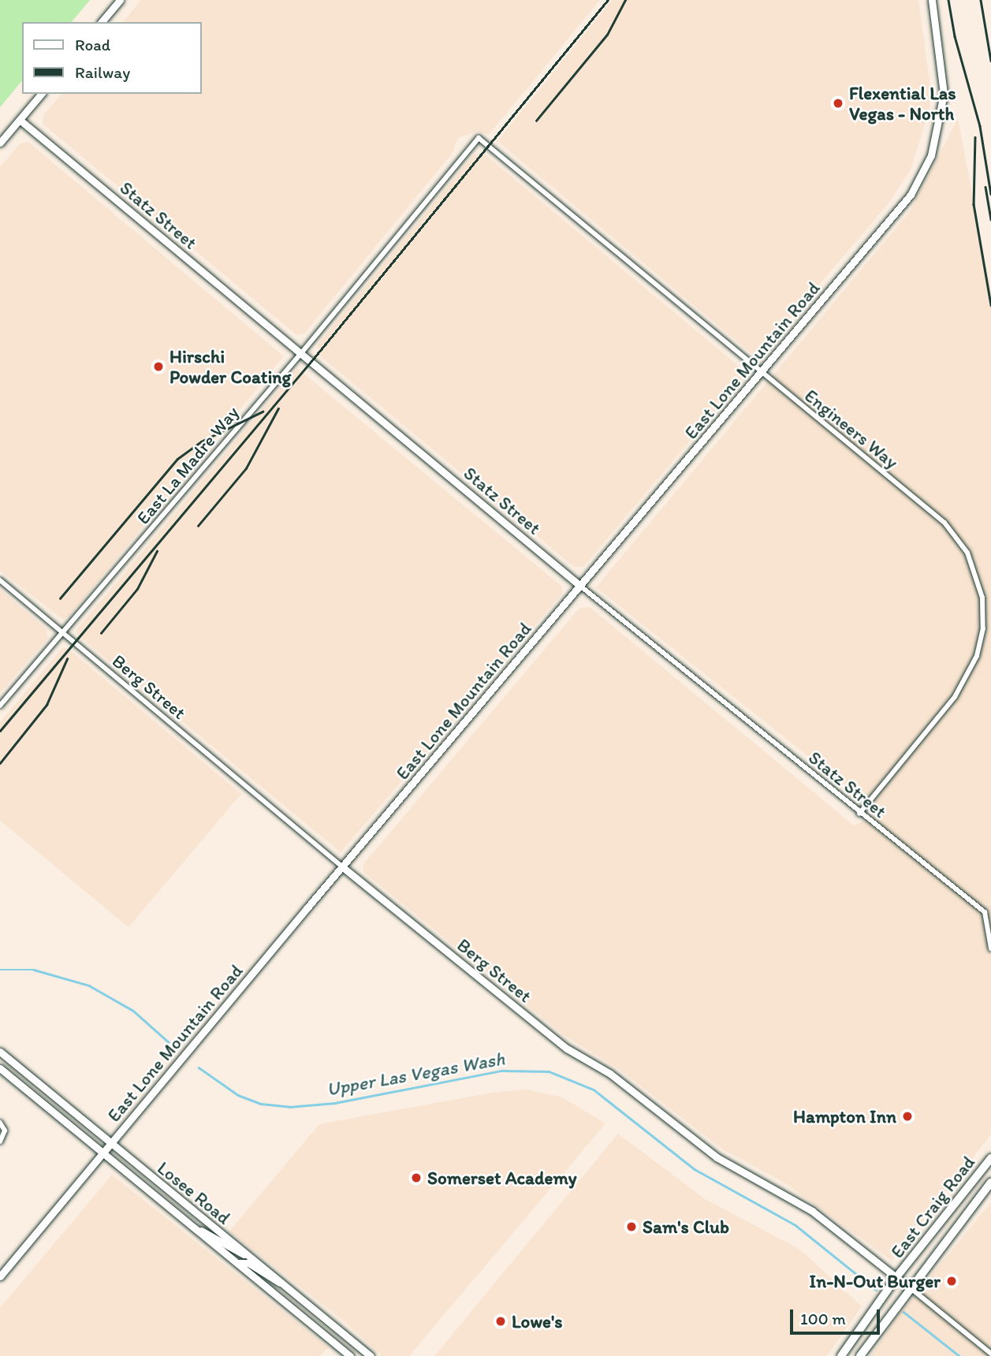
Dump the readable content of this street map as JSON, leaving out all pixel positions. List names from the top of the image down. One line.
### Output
{"streets":{"main road":["East Craig Road"],"street":["Statz Street","East Lone Mountain Road","Engineers Way","East La Madre Way","Berg Street","Losee Road"]},"crossings":[["Statz Street","East Lone Mountain Road"],["Statz Street","Engineers Way"],["Statz Street","East La Madre Way"],["East Lone Mountain Road","Engineers Way"],["East Lone Mountain Road","Berg Street"],["East Lone Mountain Road","Losee Road"],["Engineers Way","East La Madre Way"],["East La Madre Way","Berg Street"],["Berg Street","East Craig Road"]],"water":["Upper Las Vegas Wash"],"places":["Flexential Las Vegas - North","Hirschi Powder Coating","Hampton Inn","Somerset Academy","Sam's Club","In-N-Out Burger","Lowe's"],"legend":["Road","Railway"],"scale_bar":"100 m"}
